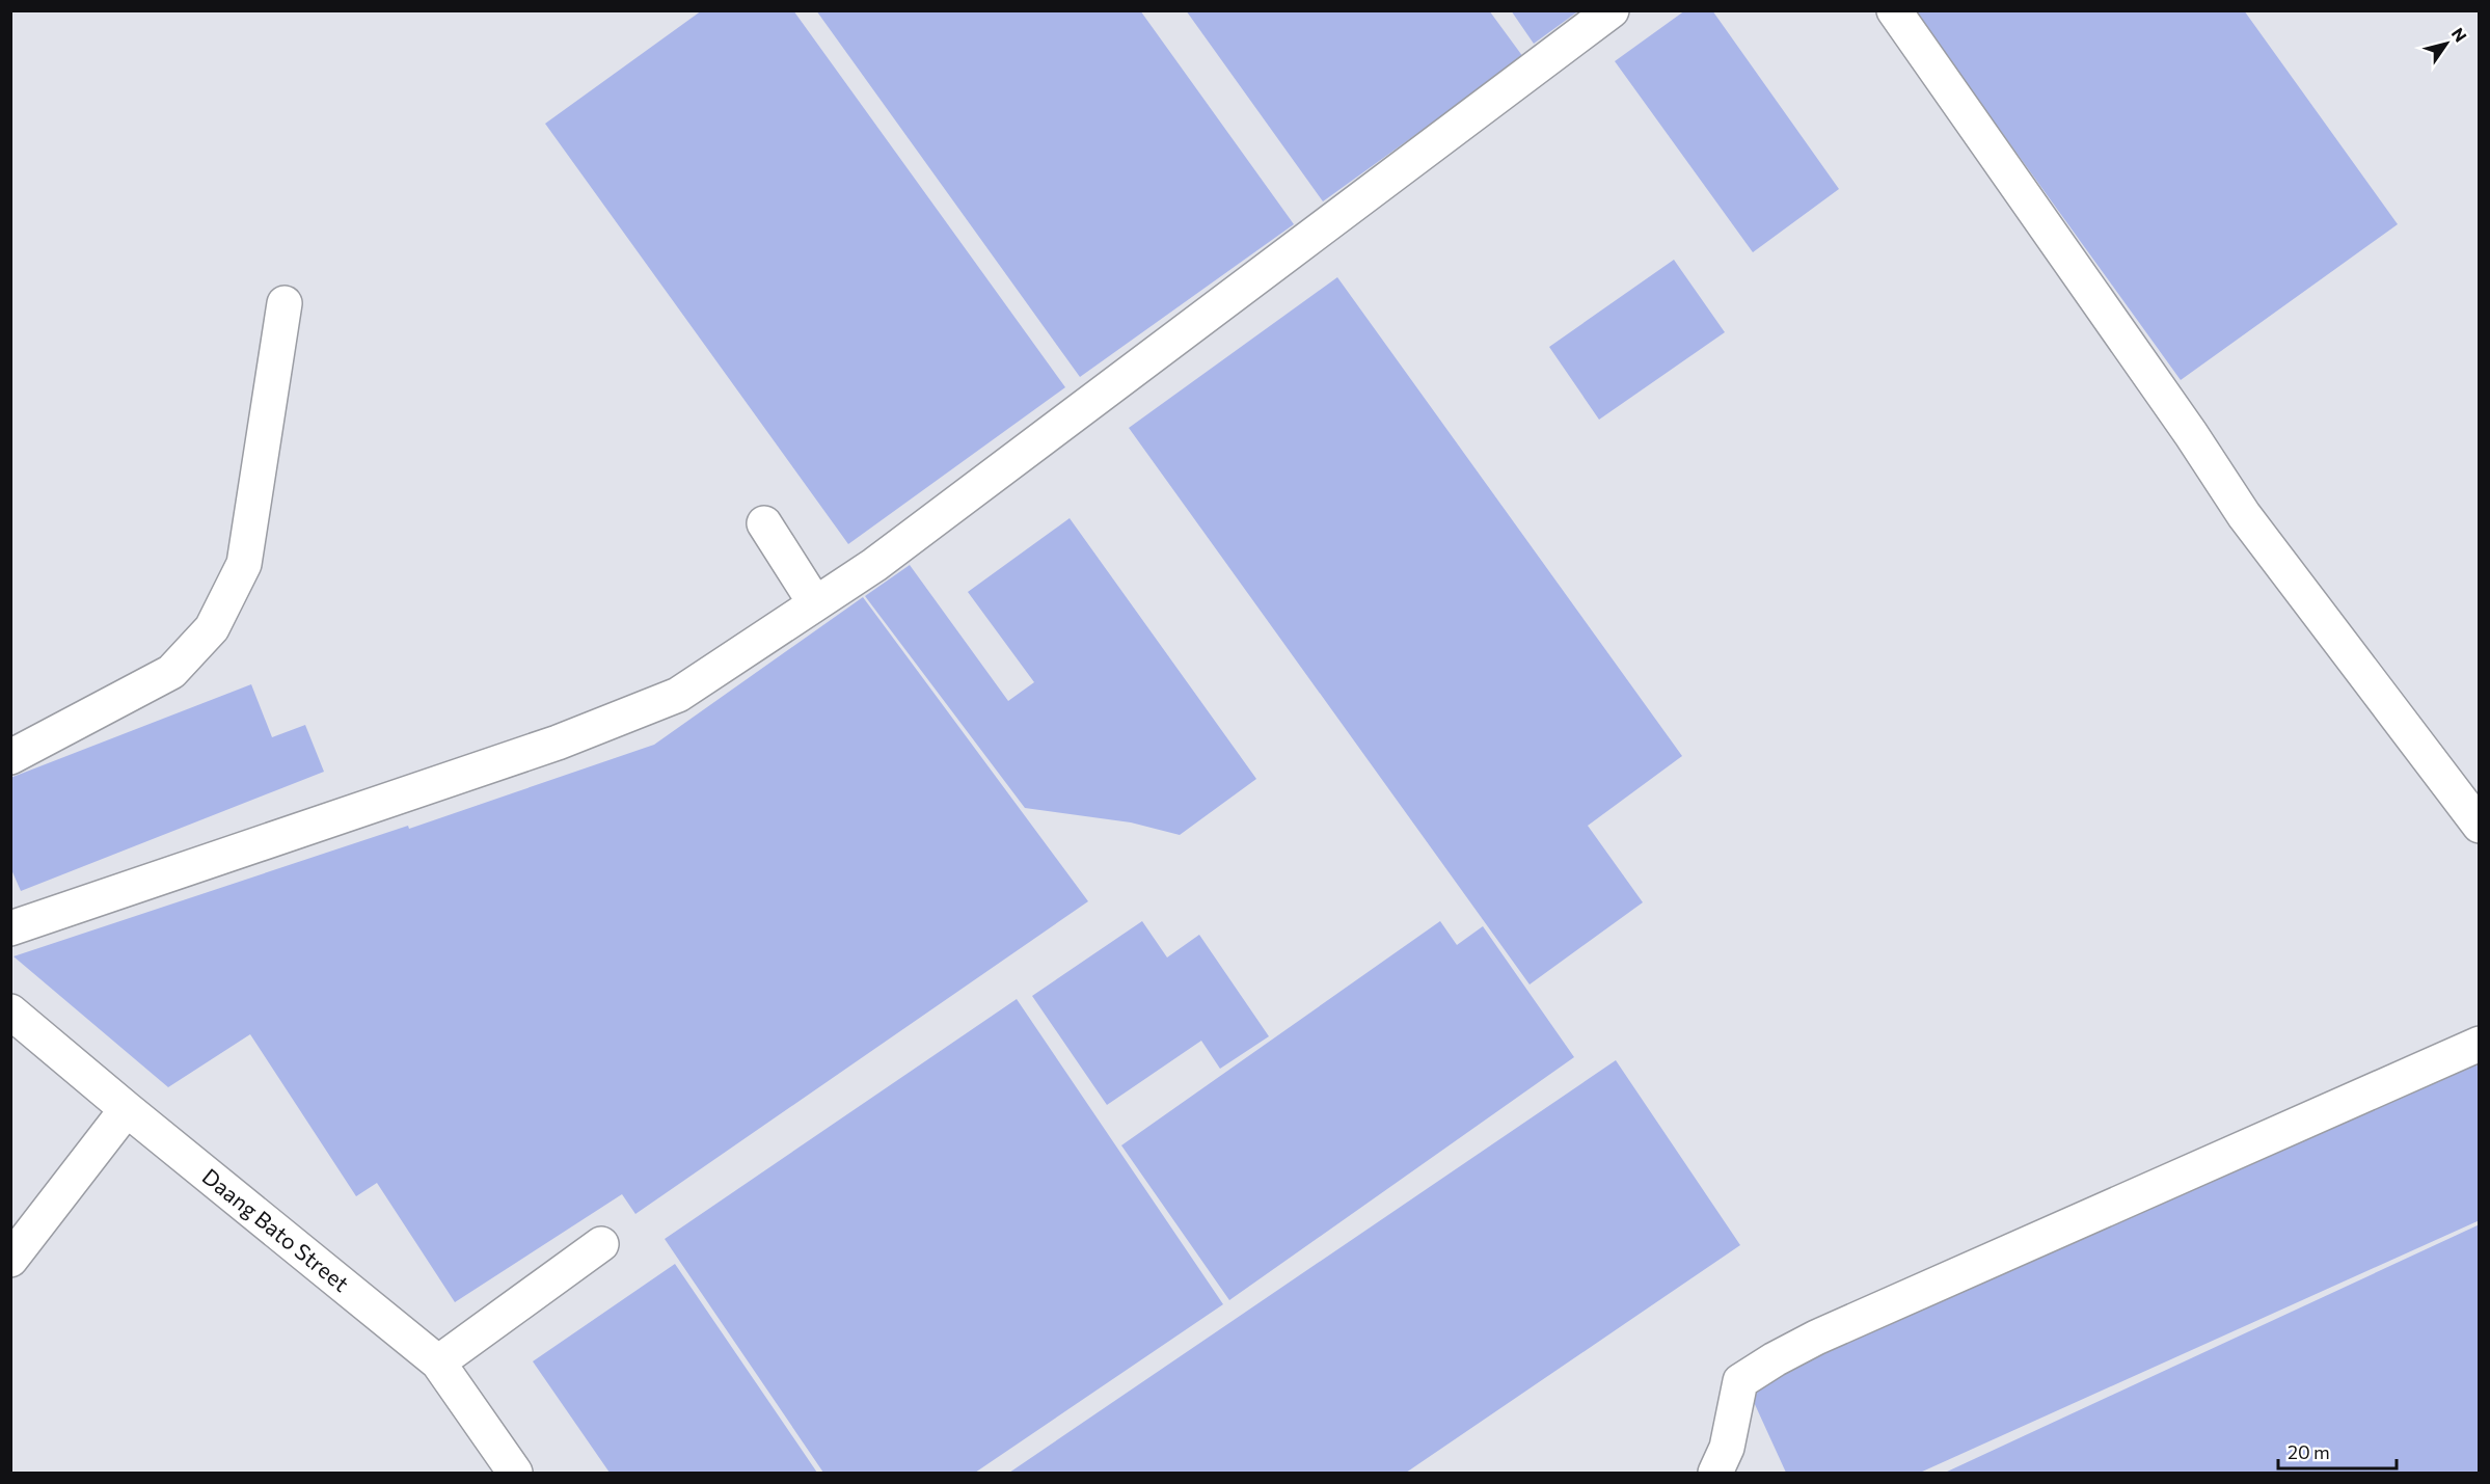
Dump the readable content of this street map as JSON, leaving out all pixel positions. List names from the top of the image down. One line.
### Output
{"streets":{"street":["Daang Bato Street"]},"scale_bar":"20 m","north":"top right"}
